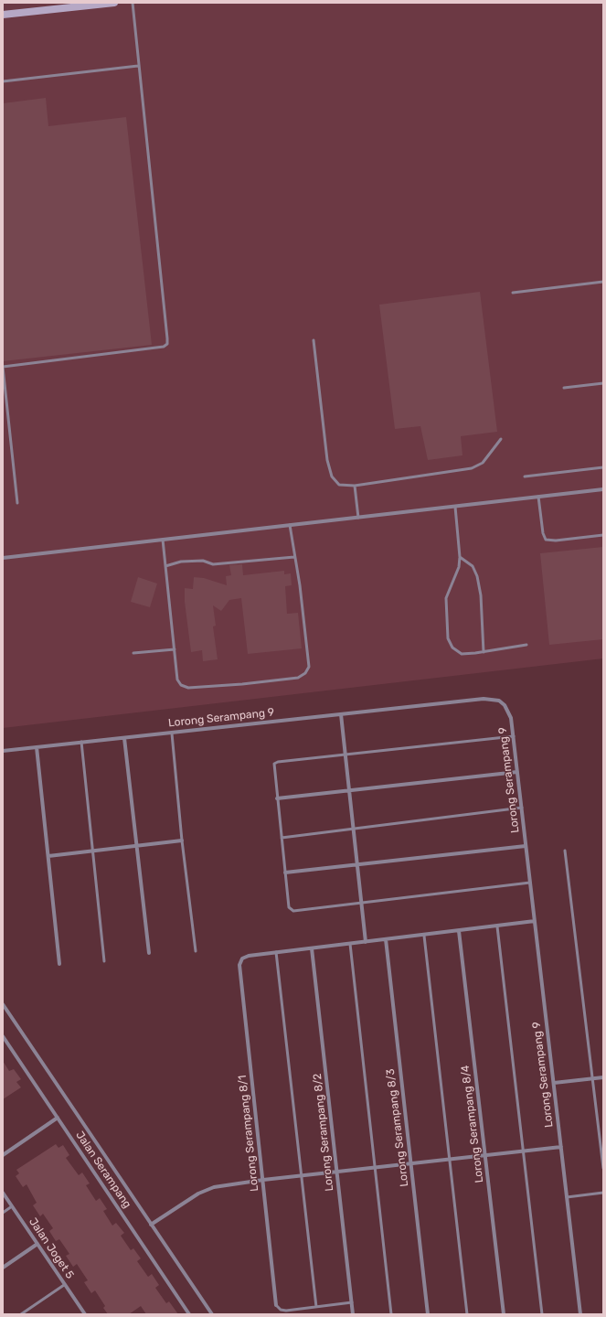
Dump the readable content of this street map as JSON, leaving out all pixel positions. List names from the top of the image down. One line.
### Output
{"streets":{"street":["Lorong Serampang 9","Lorong Serampang 8/4","Lorong Serampang 8/3","Lorong Serampang 8/2","Lorong Serampang 8/1","Jalan Serampang","Jalan Joget 5"]}}
